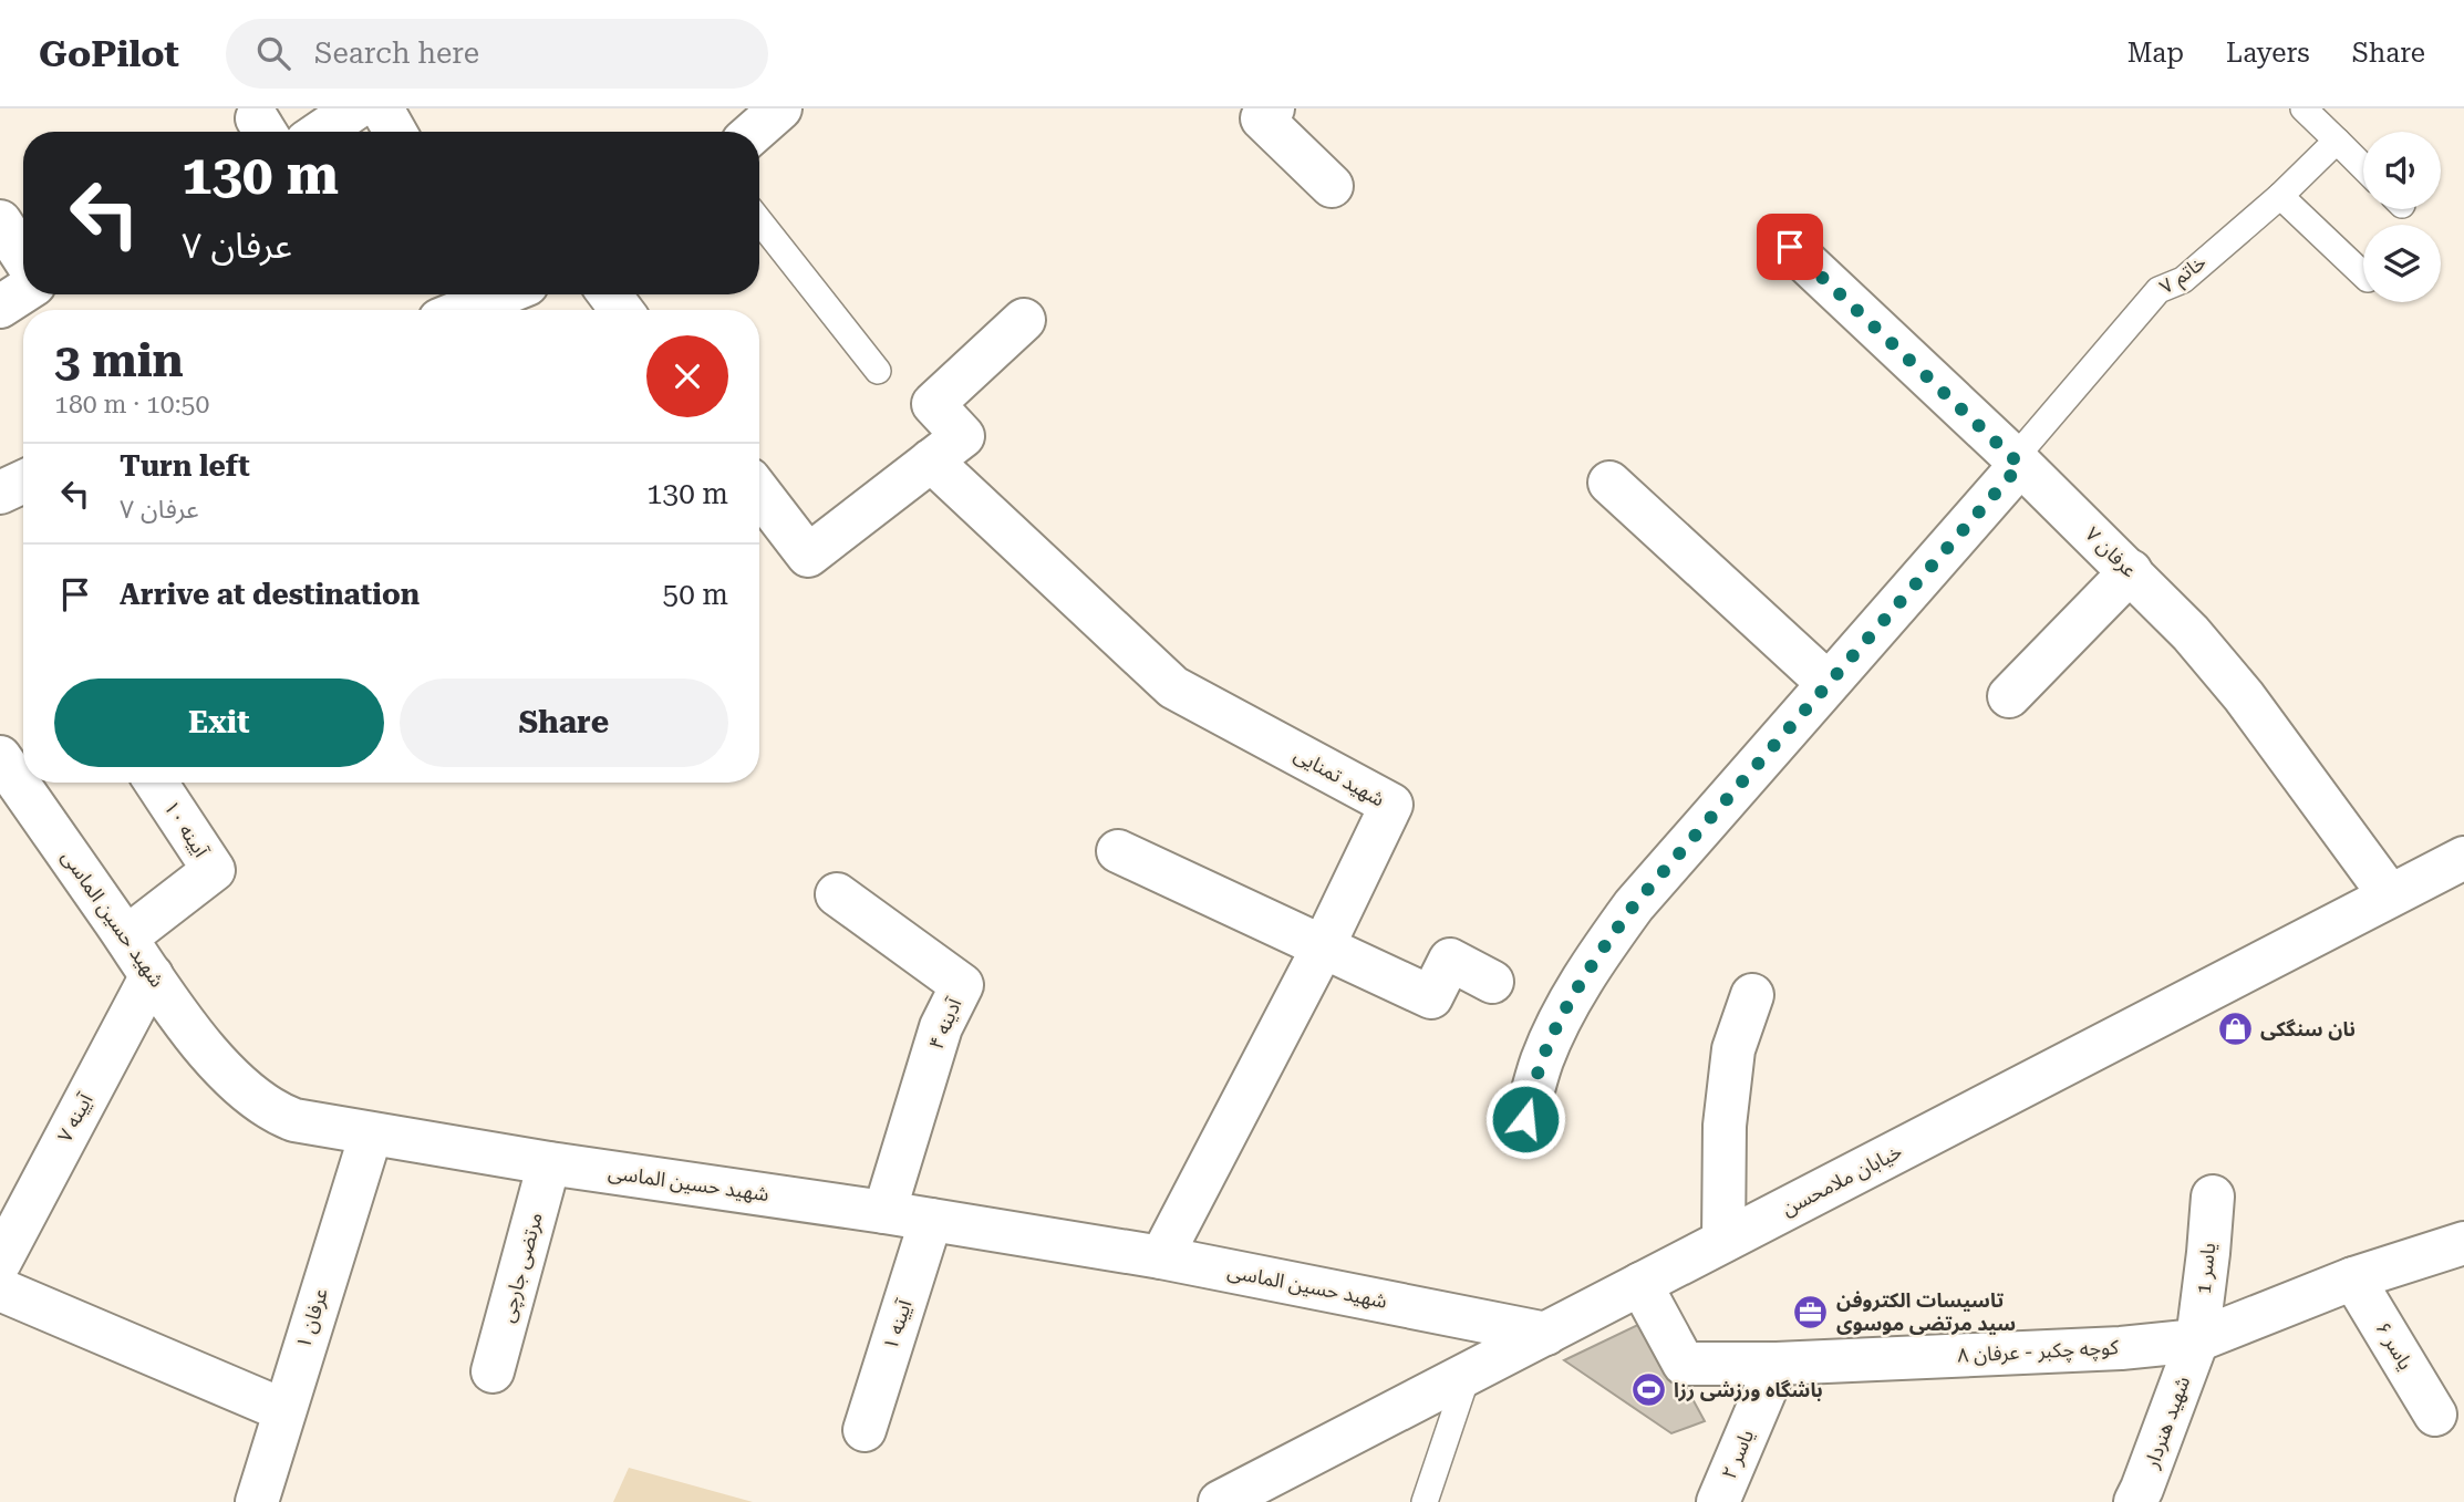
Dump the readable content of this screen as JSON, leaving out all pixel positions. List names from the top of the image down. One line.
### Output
{"streets":{"street":["عرفان ۷","شهید تمنایی","آیینه ۱۰","شهید حسین الماسی","آدینه ۴","آیینه ۷","خیابان ملامحسن","مرتضی جارچی","یاسر 1","عرفان ۱","آیینه ۱","یاسر ۶","کوچه چکبر - عرفان ۸","شهید هنردار","یاسر ۲"],"lane":["خاتم ۷"]},"crossings":[["خاتم ۷","عرفان ۷"],["عرفان ۷","خیابان ملامحسن"],["شهید تمنایی","شهید حسین الماسی"],["آیینه ۱۰","شهید حسین الماسی"],["شهید حسین الماسی","آدینه ۴"],["شهید حسین الماسی","آیینه ۷"],["شهید حسین الماسی","خیابان ملامحسن"],["شهید حسین الماسی","مرتضی جارچی"],["شهید حسین الماسی","عرفان ۱"],["شهید حسین الماسی","آیینه ۱"],["خیابان ملامحسن","کوچه چکبر - عرفان ۸"],["یاسر 1","کوچه چکبر - عرفان ۸"],["یاسر 1","شهید هنردار"],["یاسر ۶","کوچه چکبر - عرفان ۸"],["کوچه چکبر - عرفان ۸","شهید هنردار"],["کوچه چکبر - عرفان ۸","یاسر ۲"]],"places":{"shop":["نان سنگکی"],"office":["تاسیسات الکتروفن سید مرتضی موسوی"],"sports":["باشگاه ورزشی رزا"]},"page":{"header":"GoPilot","search":"Search here","nav":["Map","Layers","Share"],"turn":["130 m","عرفان ۷"],"heading":["3 min","180 m · 10:50"],"list":[{"name":"Turn left","note":"عرفان ۷","value":"130 m"},{"name":"Arrive at destination","value":"50 m"}],"buttons":["Exit","Share"]}}
